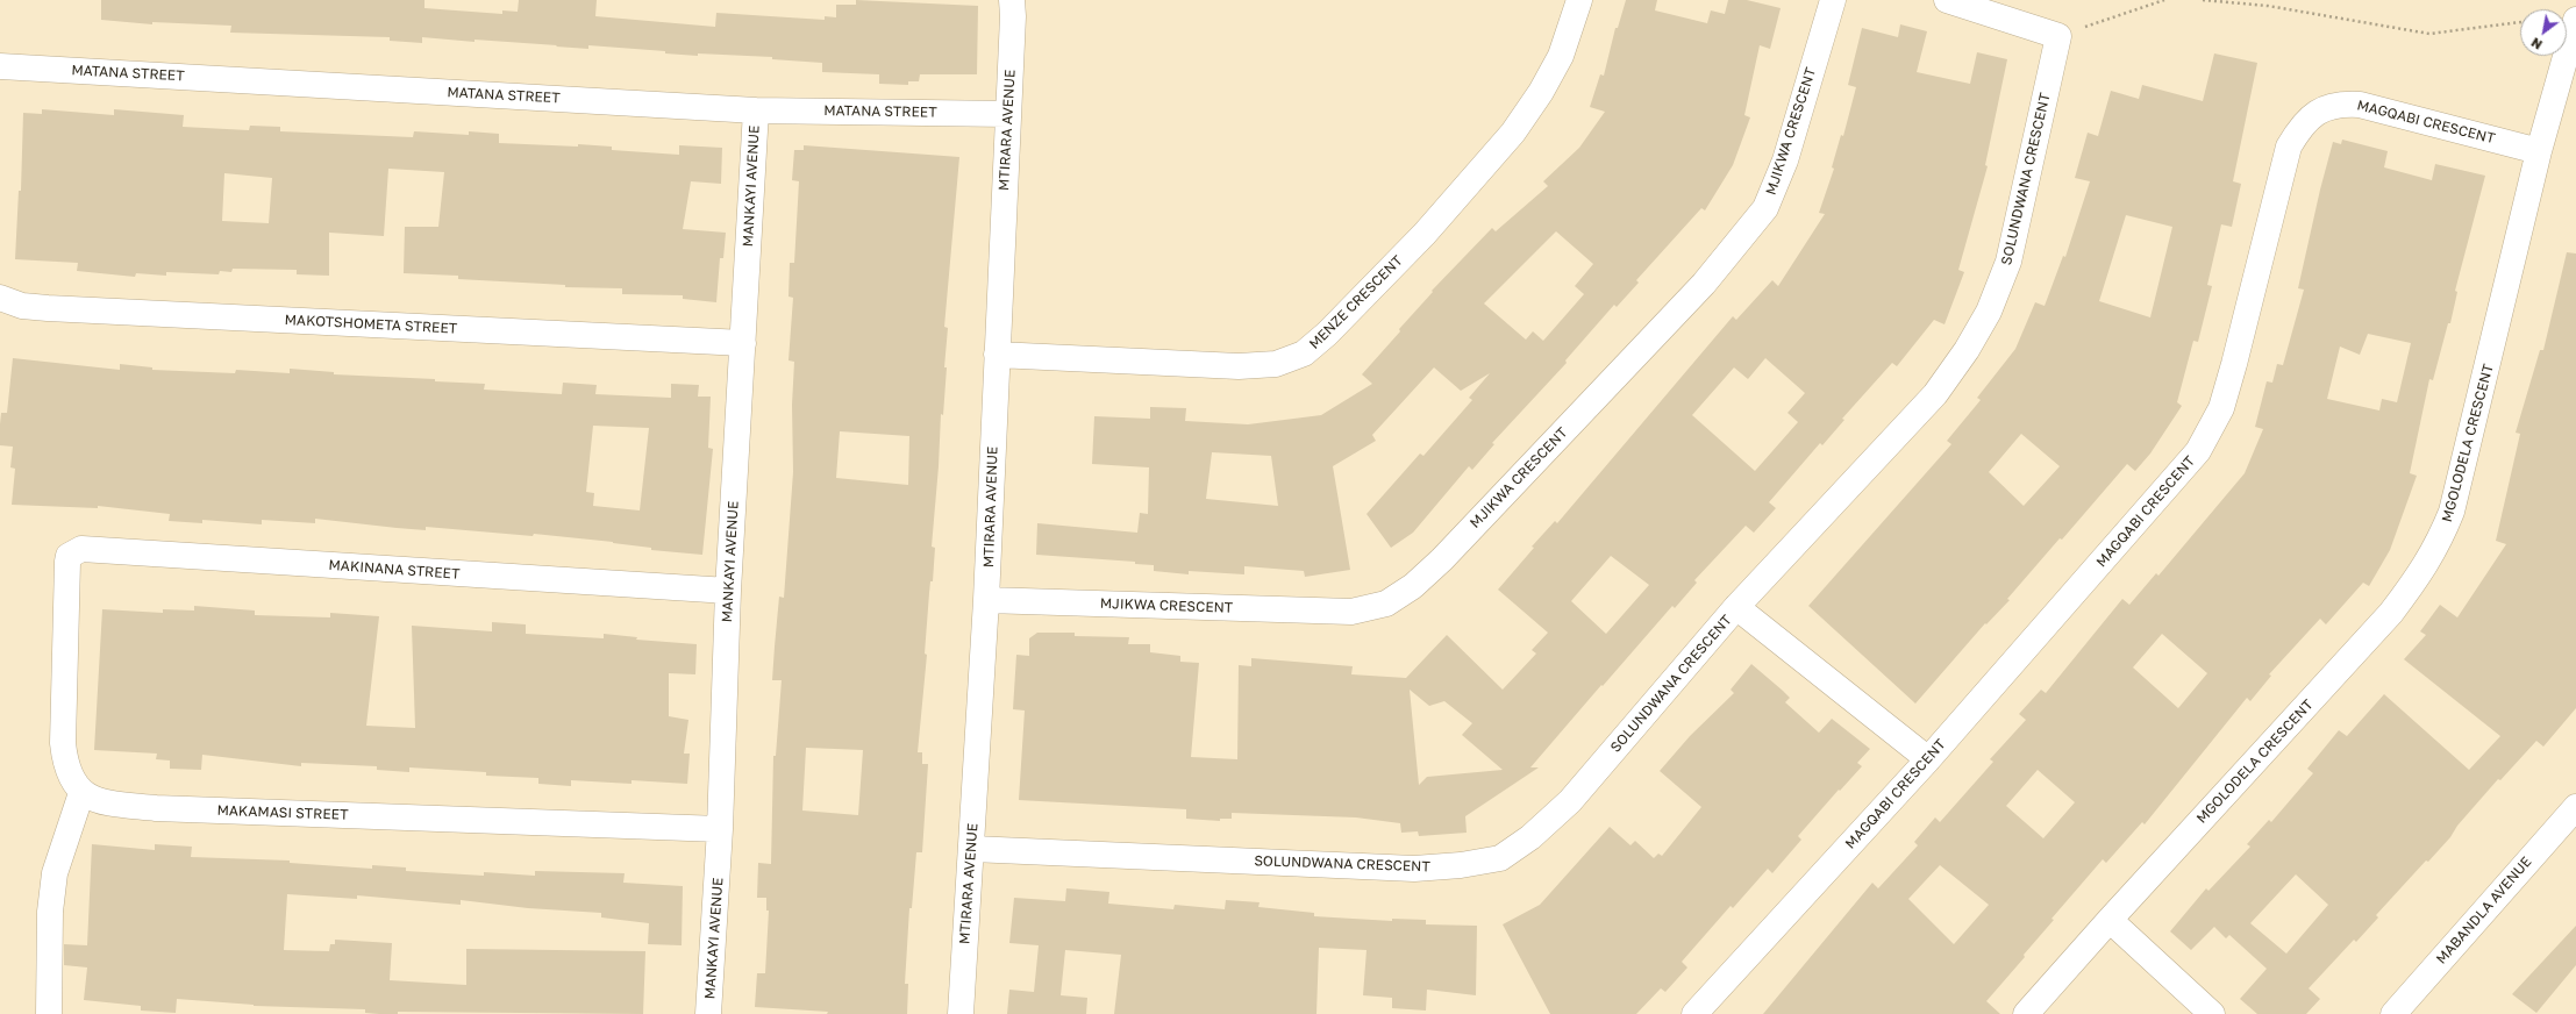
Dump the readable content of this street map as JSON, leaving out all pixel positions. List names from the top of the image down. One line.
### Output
{"streets":{"street":["MATANA STREET","MAGQABI CRESCENT","MTIRARA AVENUE","MJIKWA CRESCENT","SOLUNDWANA CRESCENT","MANKAYI AVENUE","MENZE CRESCENT","MAKOTSHOMETA STREET","MGOLODELA CRESCENT","MAKINANA STREET","MAKAMASI STREET","MABANDLA AVENUE"]},"crossings":[["MATANA STREET","MTIRARA AVENUE"],["MATANA STREET","MANKAYI AVENUE"],["MAGQABI CRESCENT","MGOLODELA CRESCENT"],["MTIRARA AVENUE","MJIKWA CRESCENT"],["MTIRARA AVENUE","SOLUNDWANA CRESCENT"],["MTIRARA AVENUE","MENZE CRESCENT"],["MANKAYI AVENUE","MAKOTSHOMETA STREET"],["MANKAYI AVENUE","MAKINANA STREET"],["MANKAYI AVENUE","MAKAMASI STREET"],["MAKINANA STREET","MAKAMASI STREET"]],"north":"bottom left"}
